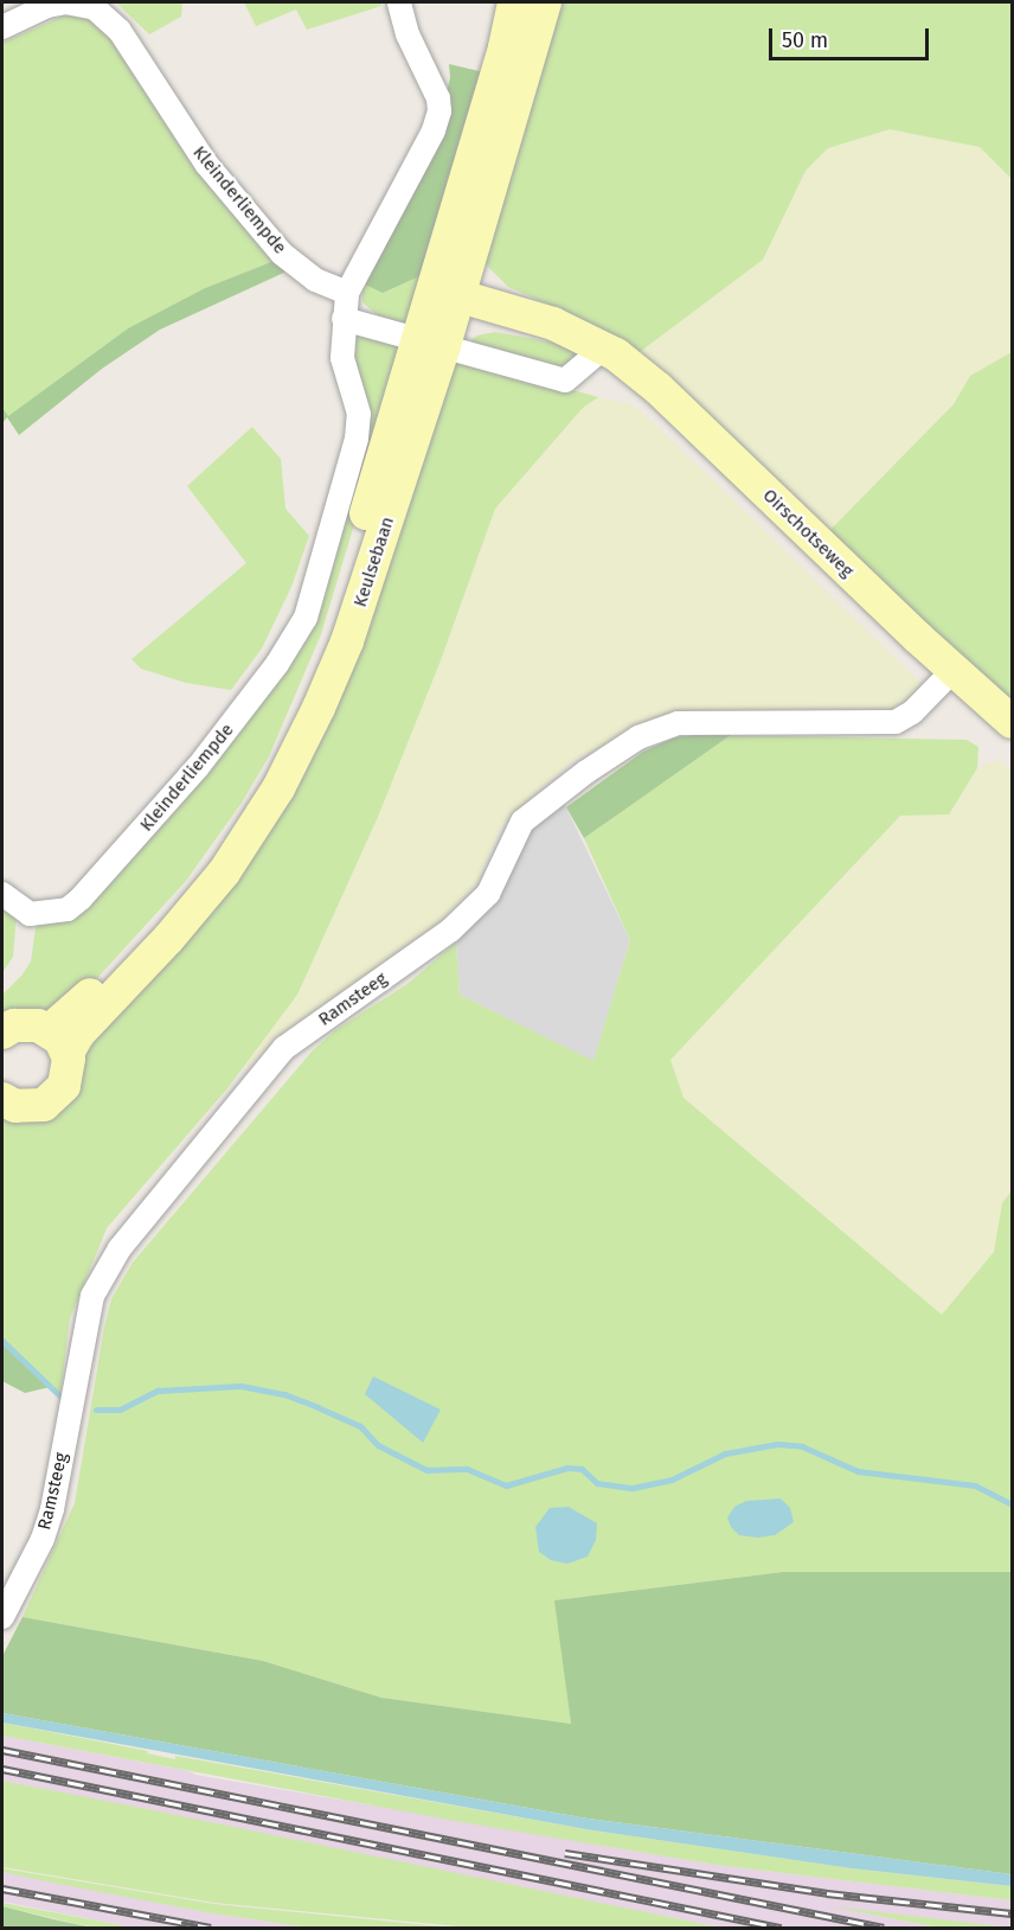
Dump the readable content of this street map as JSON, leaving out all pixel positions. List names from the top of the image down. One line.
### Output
{"streets":{"main road":["Oirschotseweg","Keulsebaan"],"street":["Kleinderliempde","Ramsteeg"]},"crossings":[["Oirschotseweg","Keulsebaan"],["Oirschotseweg","Ramsteeg"]],"scale_bar":"50 m"}
